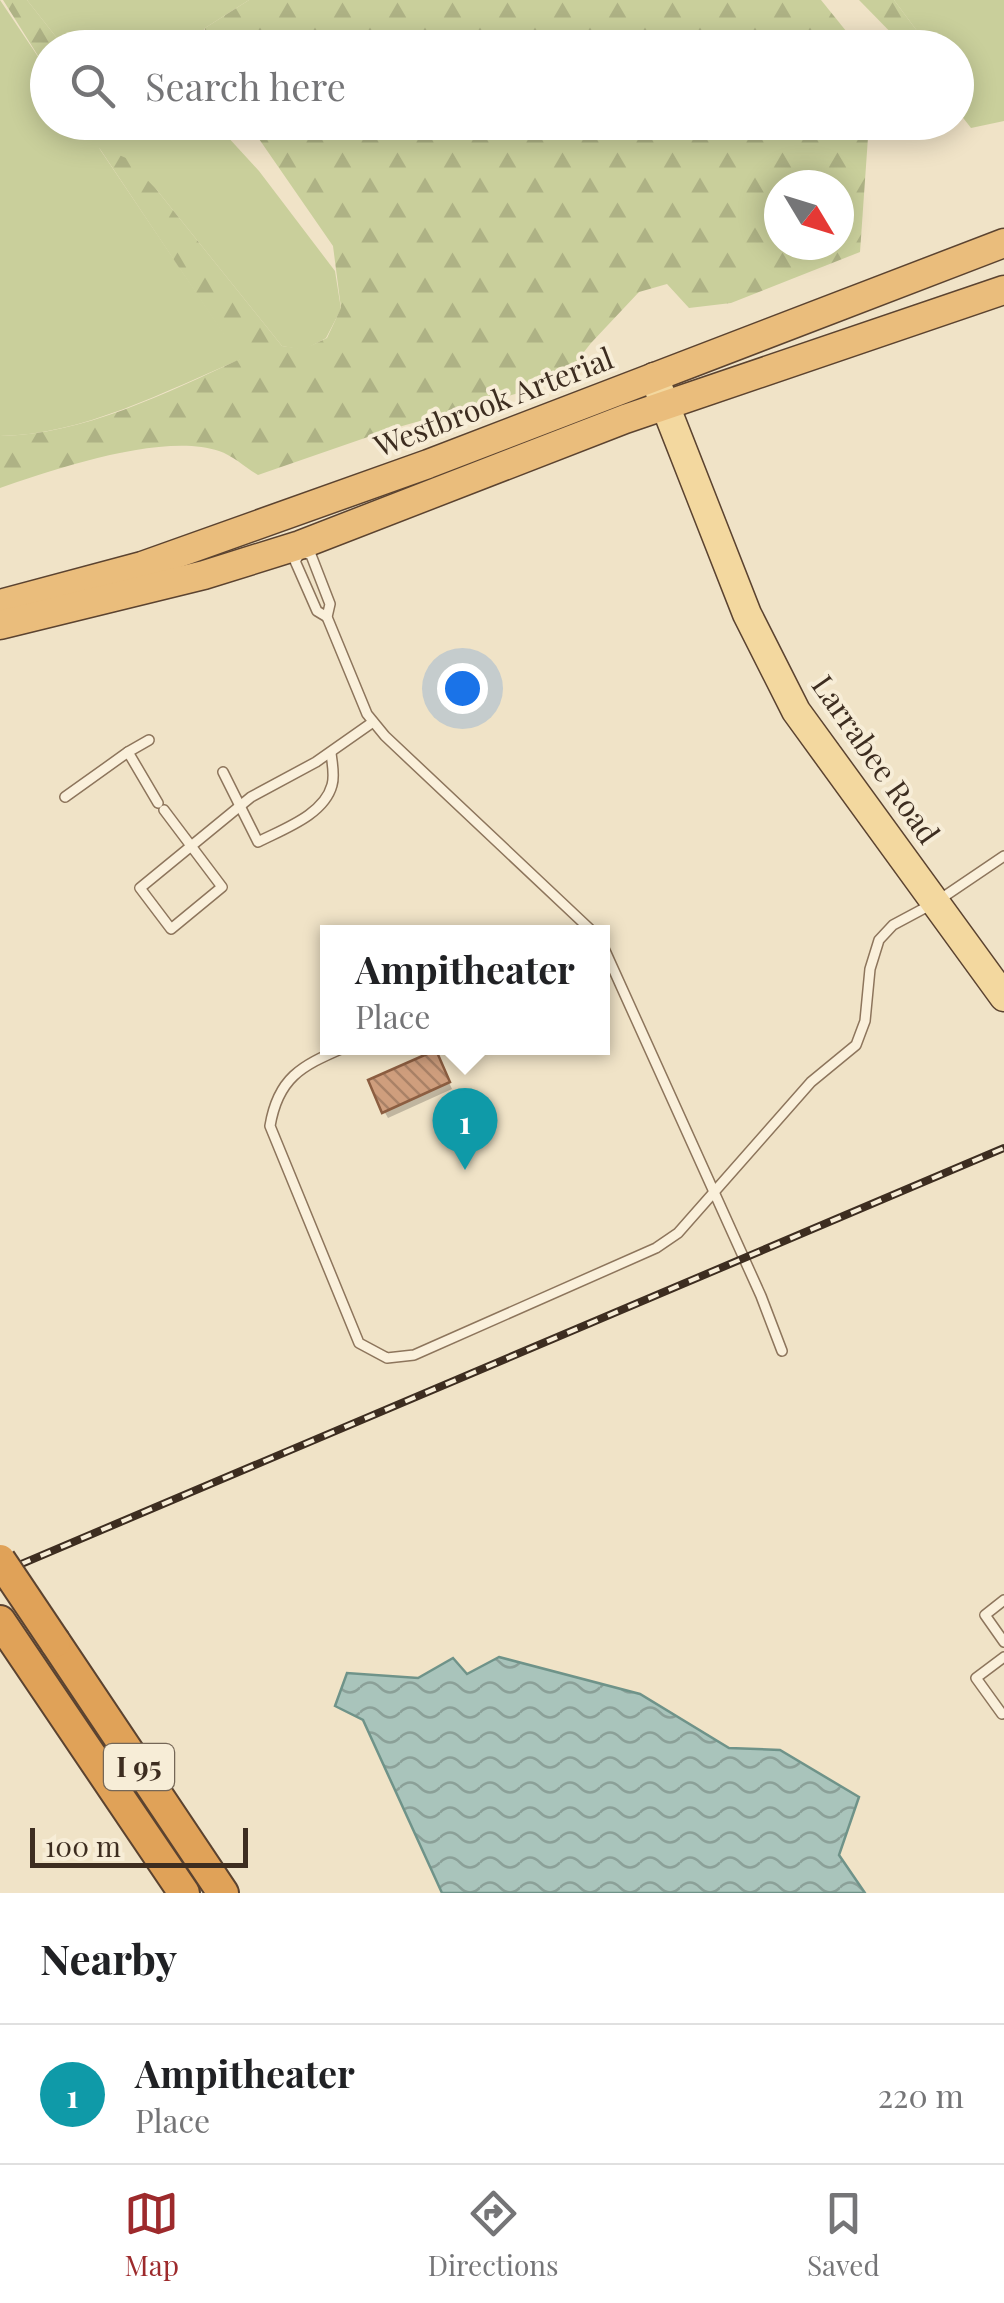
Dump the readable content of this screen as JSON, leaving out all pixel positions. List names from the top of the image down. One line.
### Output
{"streets":{"highway":["Westbrook Arterial","I 95"],"main road":["Larrabee Road"]},"crossings":[["Westbrook Arterial","Larrabee Road"]],"scale_bar":"100 m","north":"bottom right","page":{"search":"Search here","popup":["Ampitheater","Place"],"pins":"1","scale":"100 m","heading":"Nearby","list":[{"mark":"1","name":"Ampitheater","note":"Place","value":"220 m"}],"nav":["Map","Directions","Saved"]}}
